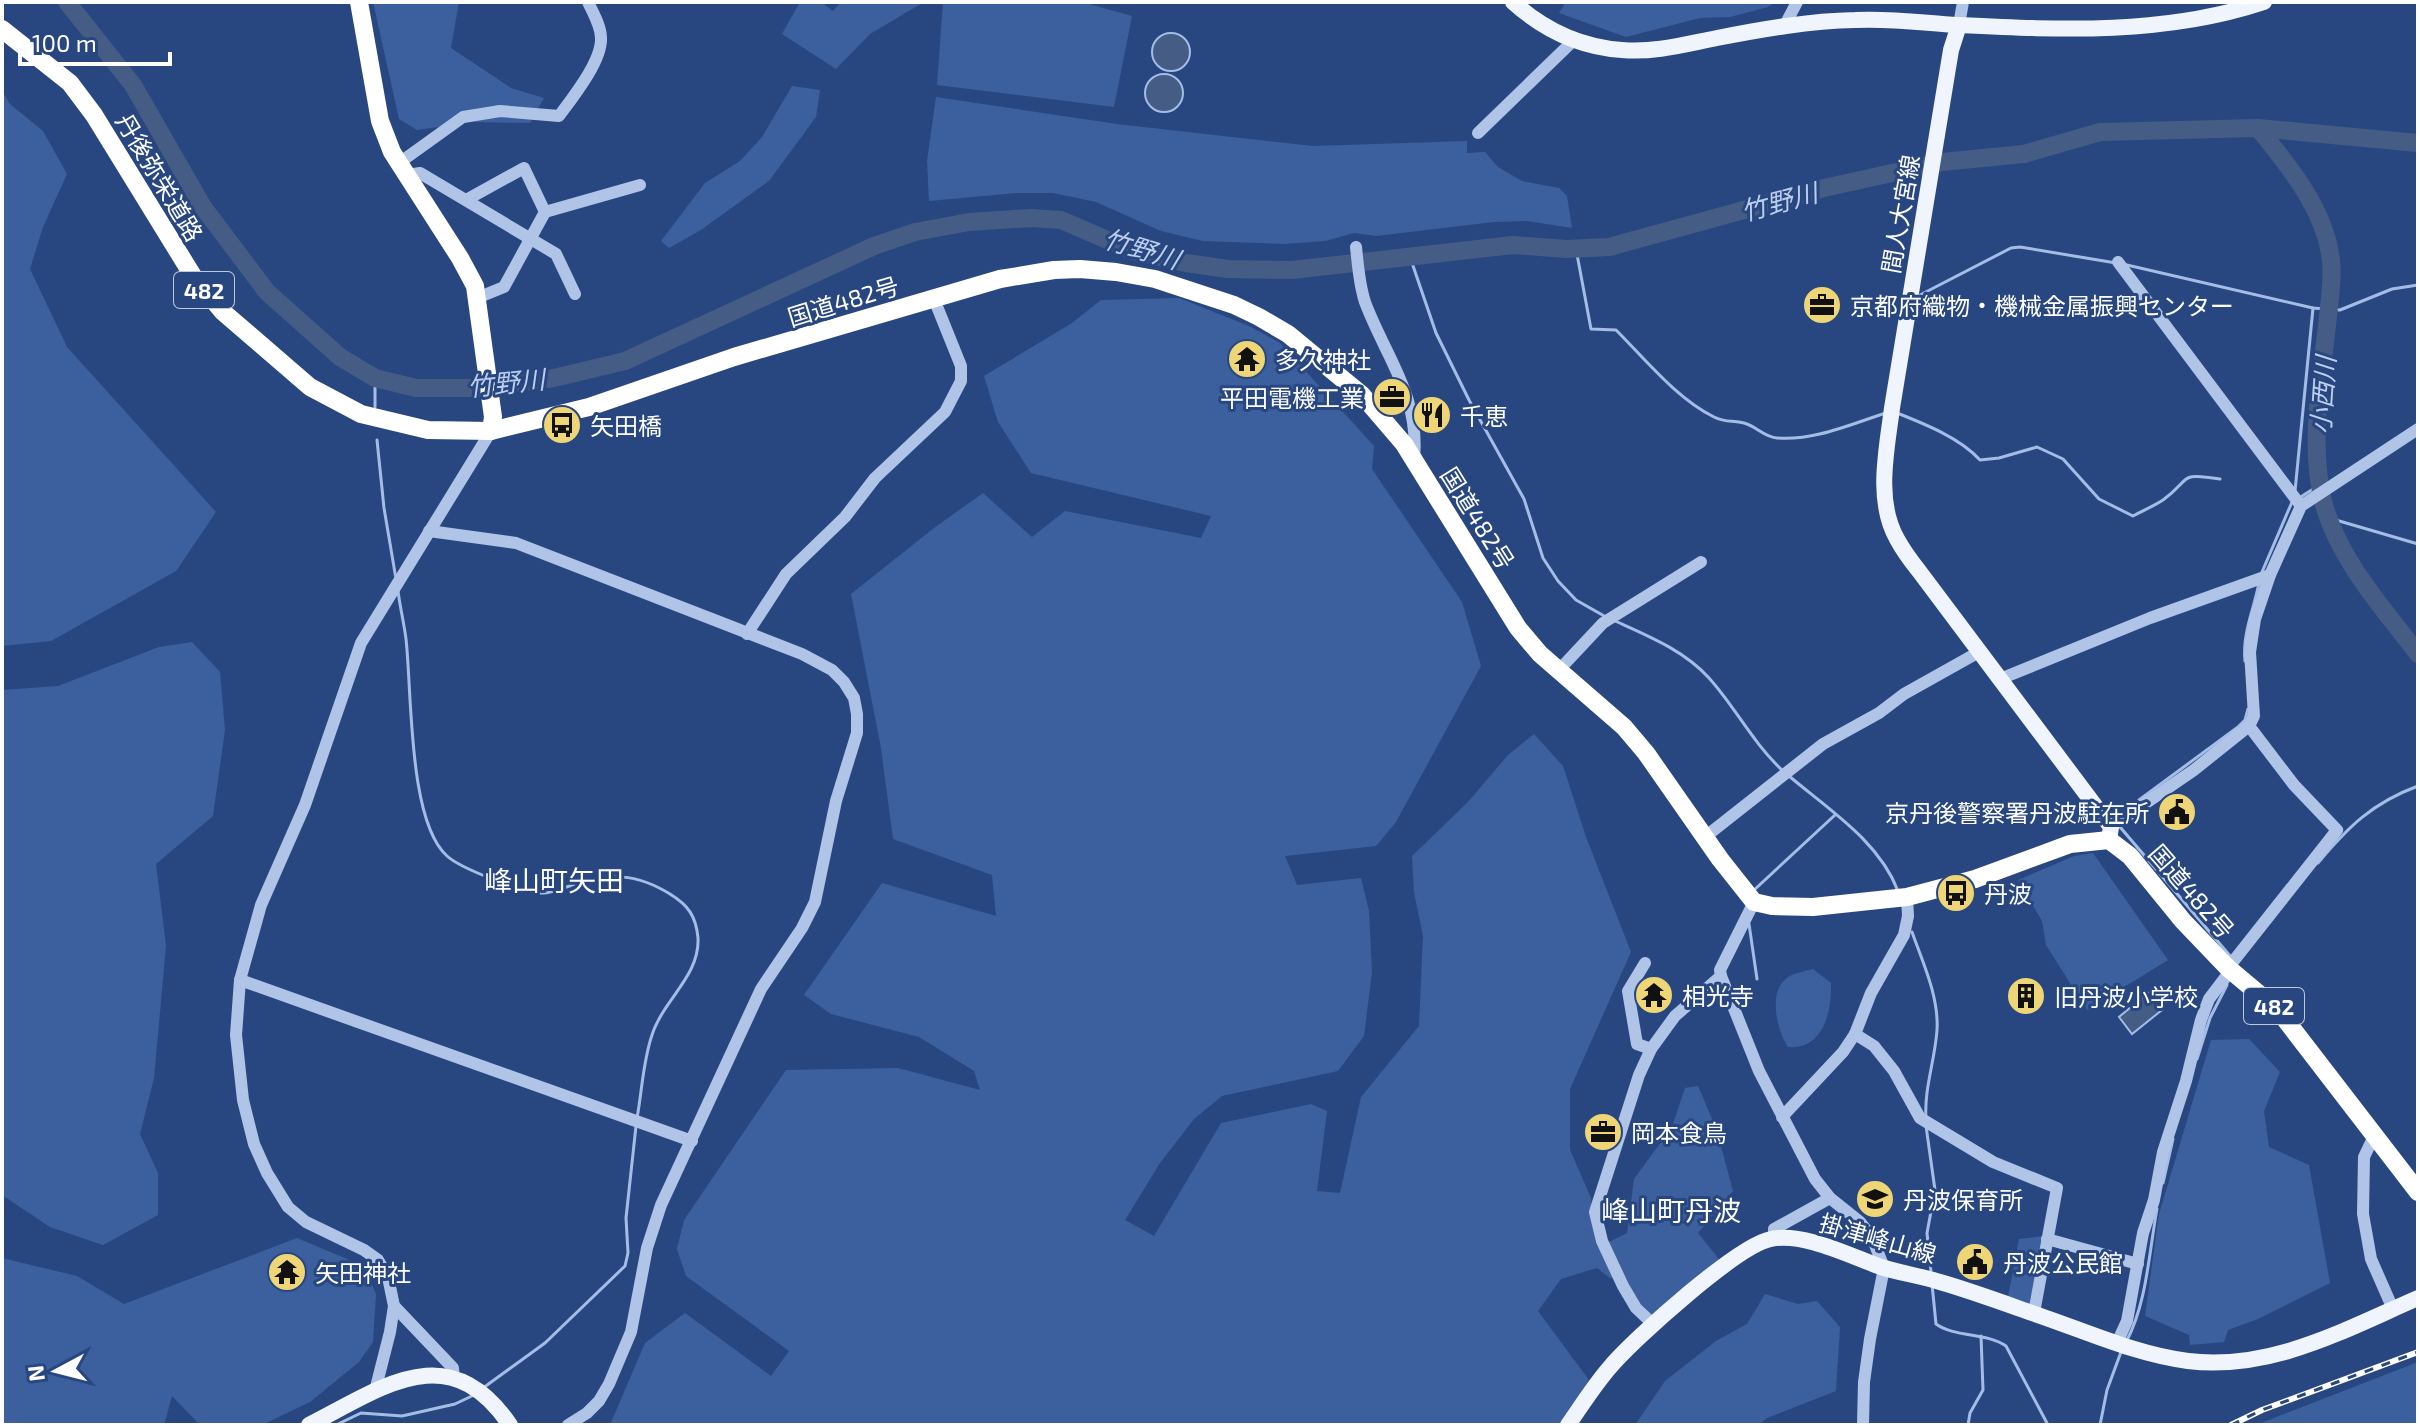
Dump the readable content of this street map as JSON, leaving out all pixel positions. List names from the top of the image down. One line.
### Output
{"streets":{"highway":["丹後弥栄道路","482","国道482号"],"main road":["間人大宮線","掛津峰山線"]},"crossings":[["丹後弥栄道路","国道482号"],["間人大宮線","国道482号"]],"districts":["峰山町矢田","峰山町丹波"],"water":["竹野川","小西川"],"places":{"office":["京都府織物・機械金属振興センター","平田電機工業","岡本食鳥"],"temple":["多久神社","相光寺","矢田神社"],"restaurant":["千恵"],"bus stop":["矢田橋","丹波"],"public building":["京丹後警察署丹波駐在所","丹波公民館"],"building":["旧丹波小学校"],"school or university":["丹波保育所"]},"scale_bar":"100 m","north":"left"}
